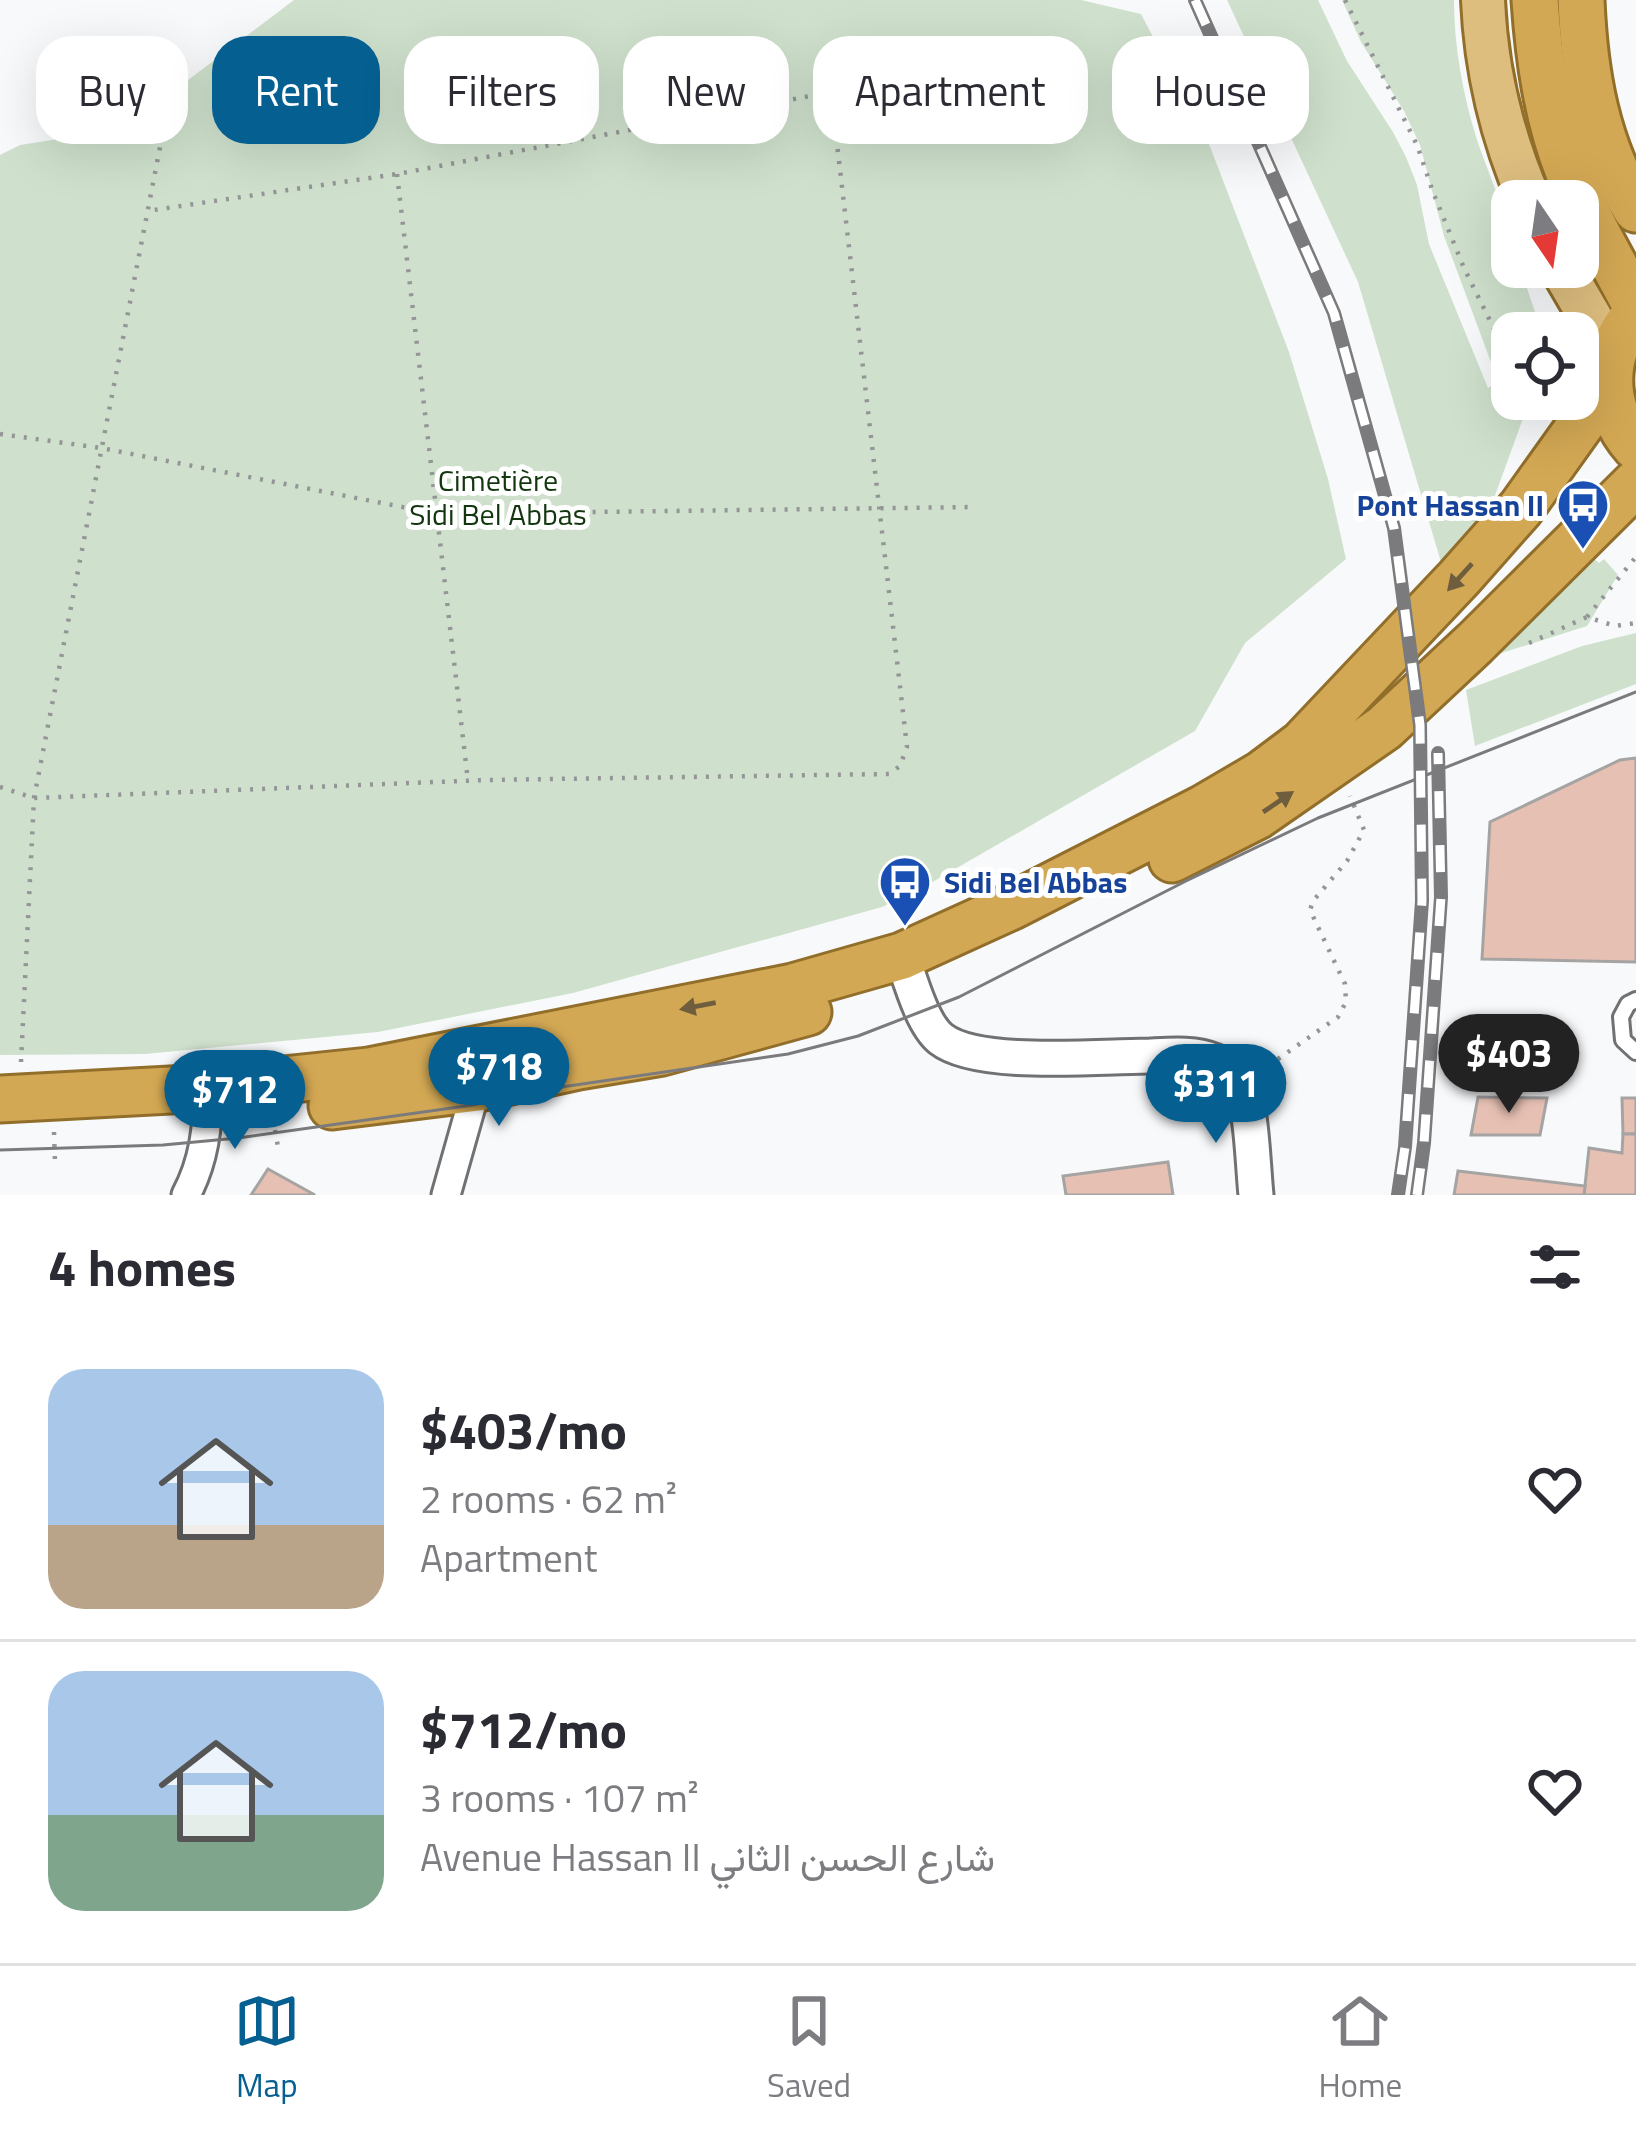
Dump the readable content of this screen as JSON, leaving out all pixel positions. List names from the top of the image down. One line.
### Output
{"parks":["Cimetière Sidi Bel Abbas"],"places":{"bus stop":["Pont Hassan II","Sidi Bel Abbas"]},"north":"bottom","page":{"chip":["Buy","Rent","Filters","New","Apartment","House"],"price":["$403","$718","$311","$712"],"heading":"4 homes","list":[{"name":"$403/mo","note":"2 rooms · 62 m² · Apartment"},{"name":"$712/mo","note":"3 rooms · 107 m² · Avenue Hassan II شارع الحسن الثاني"}],"tabs":["Map","Saved","Home"]}}
